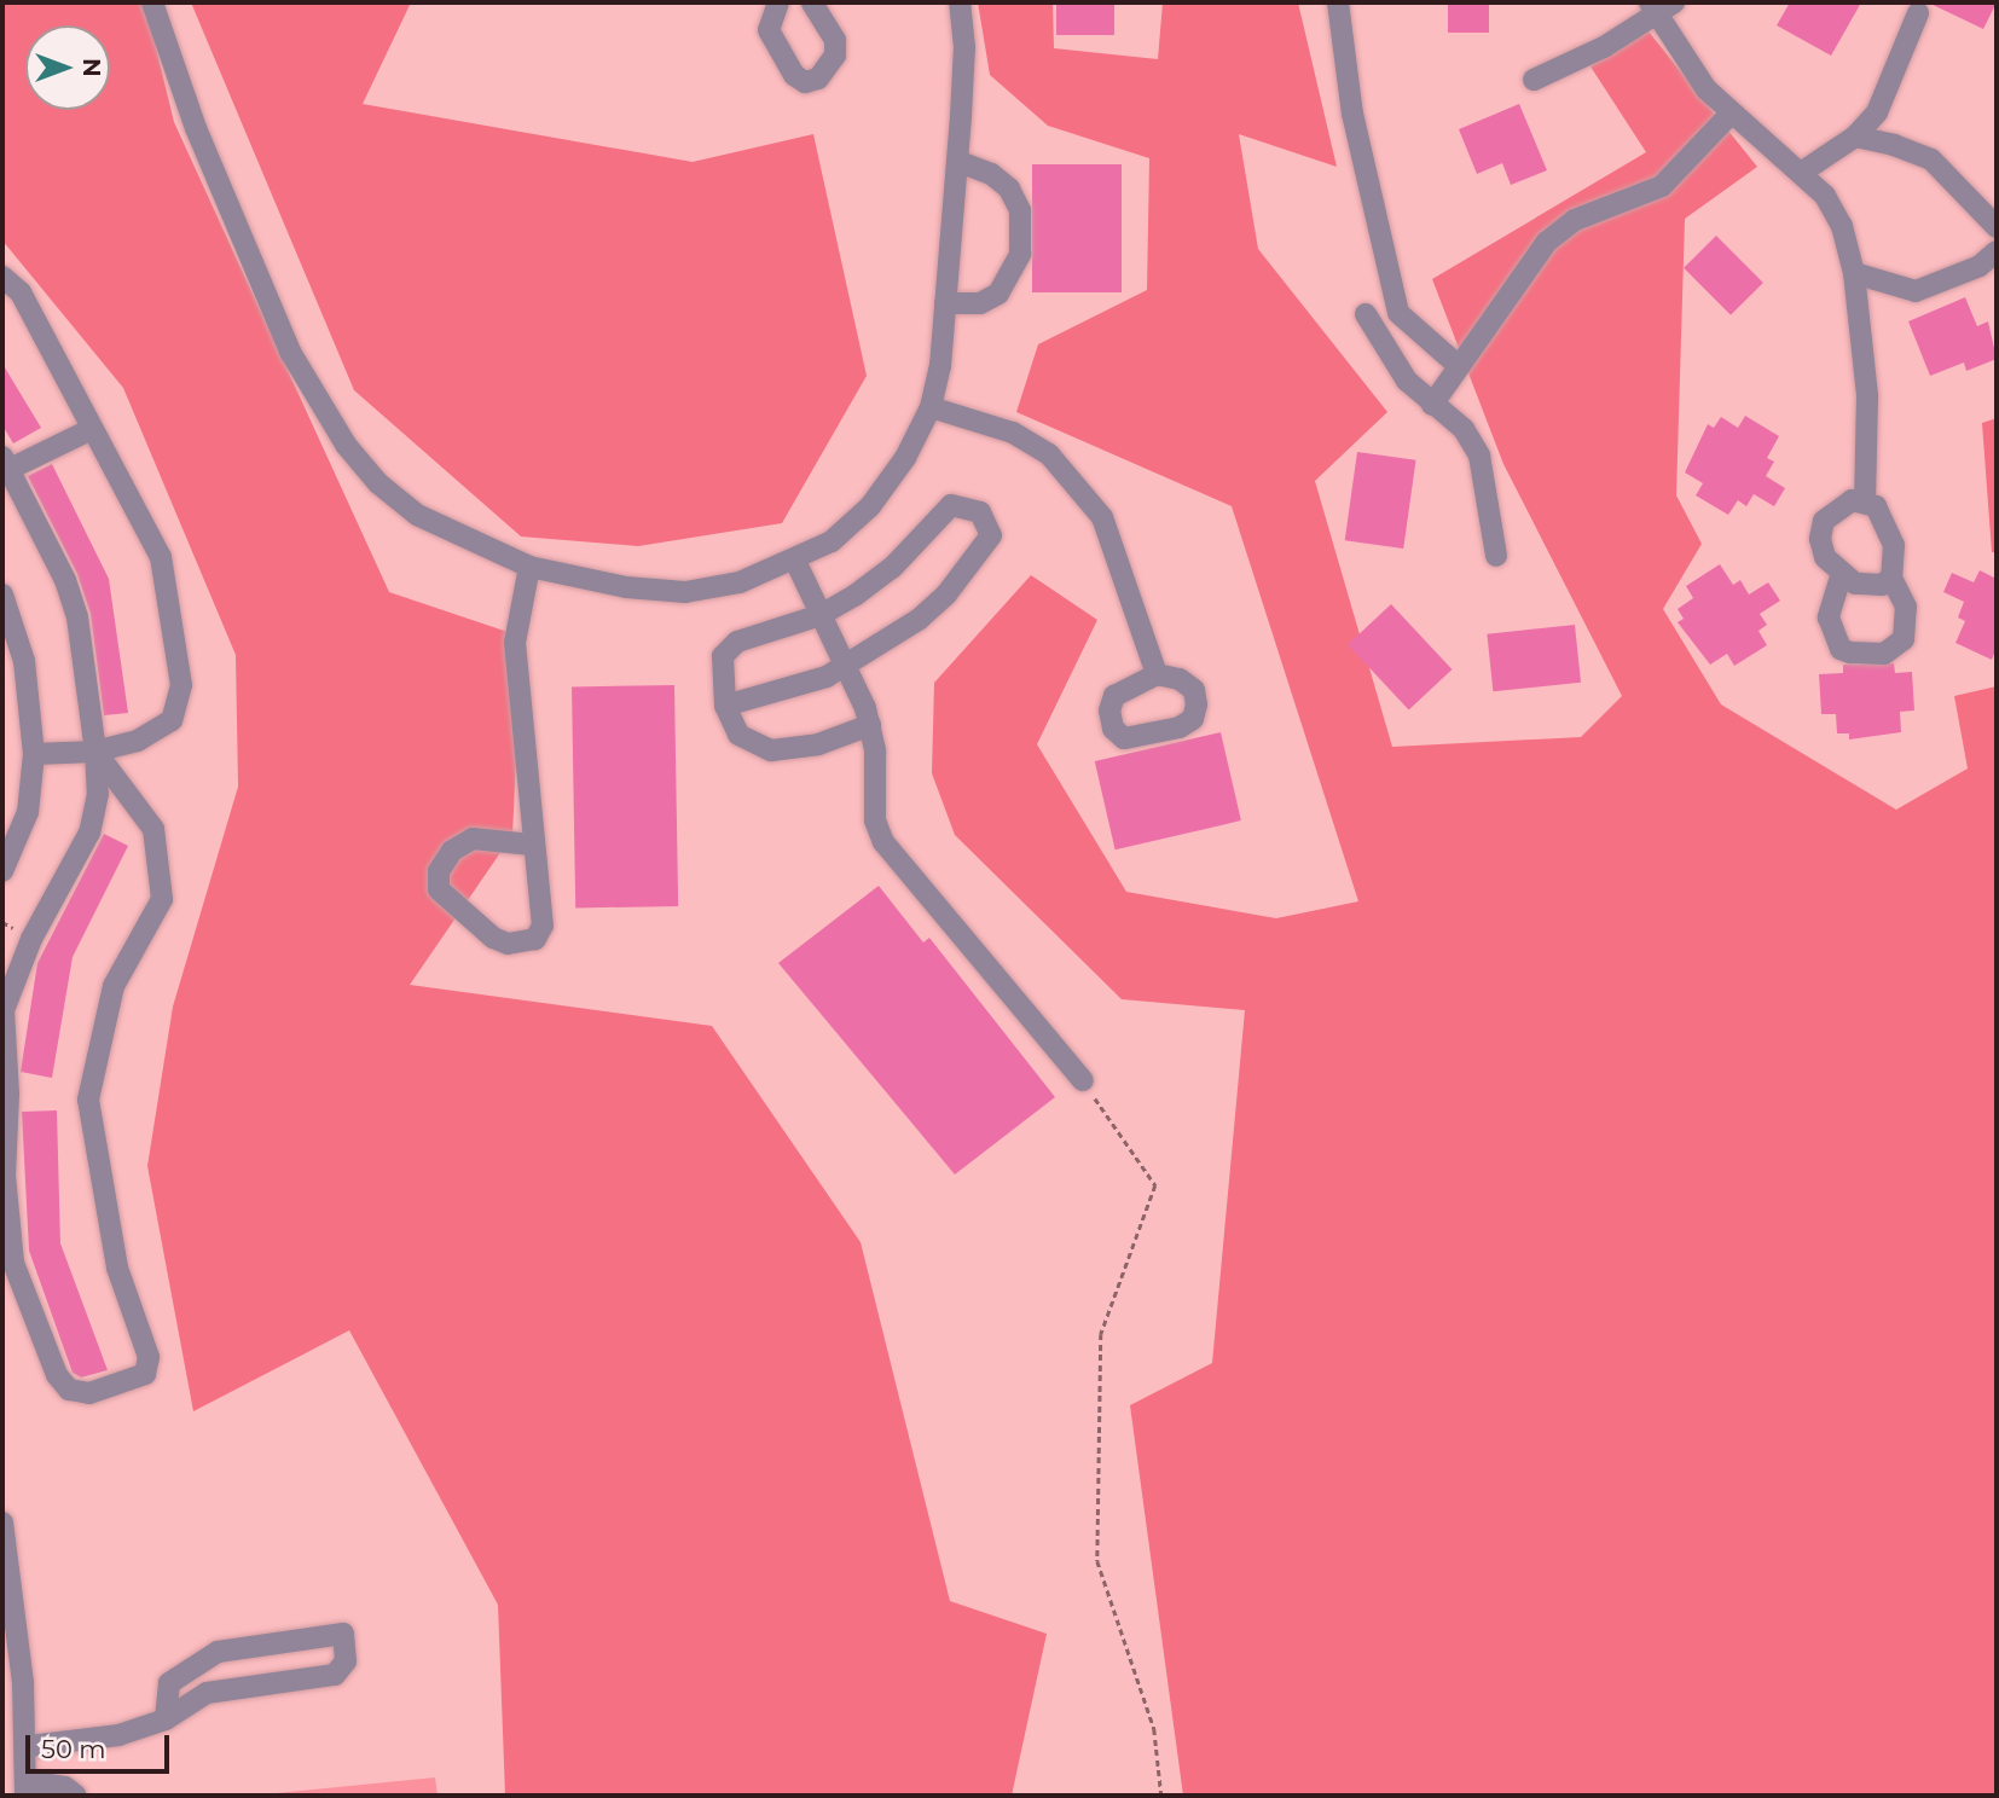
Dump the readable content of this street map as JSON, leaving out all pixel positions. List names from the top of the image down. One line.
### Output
{"scale_bar":"50 m","north":"right"}
